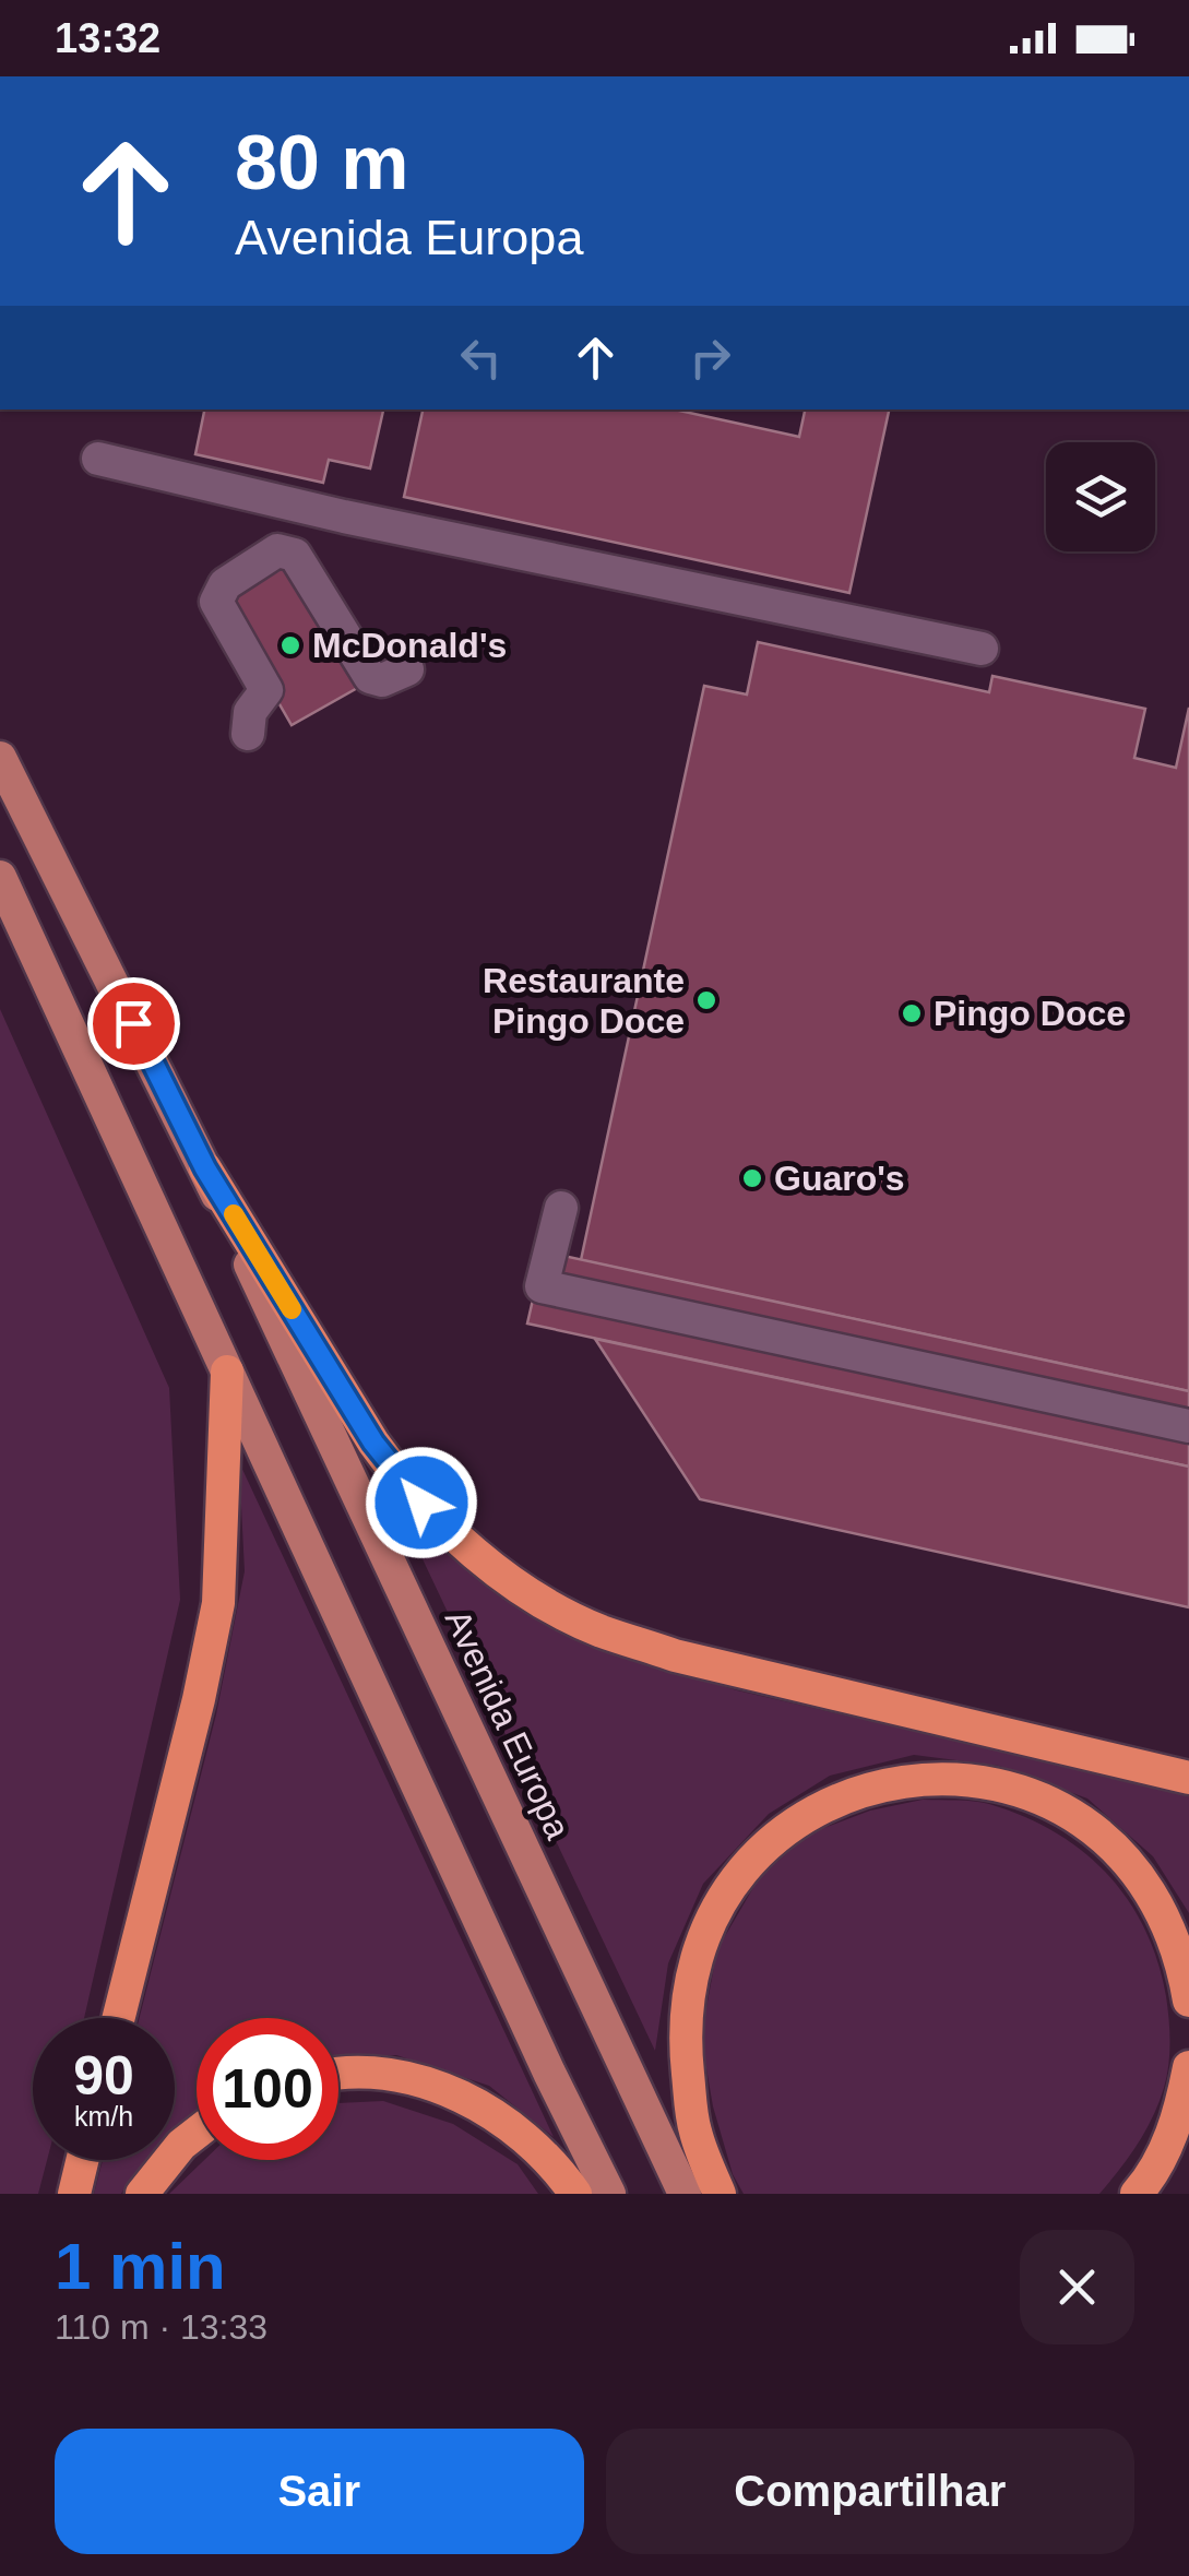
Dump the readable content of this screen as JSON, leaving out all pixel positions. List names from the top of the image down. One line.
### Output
{"streets":{"main road":["Avenida Europa"]},"places":["McDonald's","Restaurante Pingo Doce","Pingo Doce","Guaro's"],"page":{"status":"13:32","turn":["80 m","Avenida Europa"],"speed":"90 km/h","limit":"100","heading":["1 min","110 m · 13:33"],"buttons":["Sair","Compartilhar"]}}
